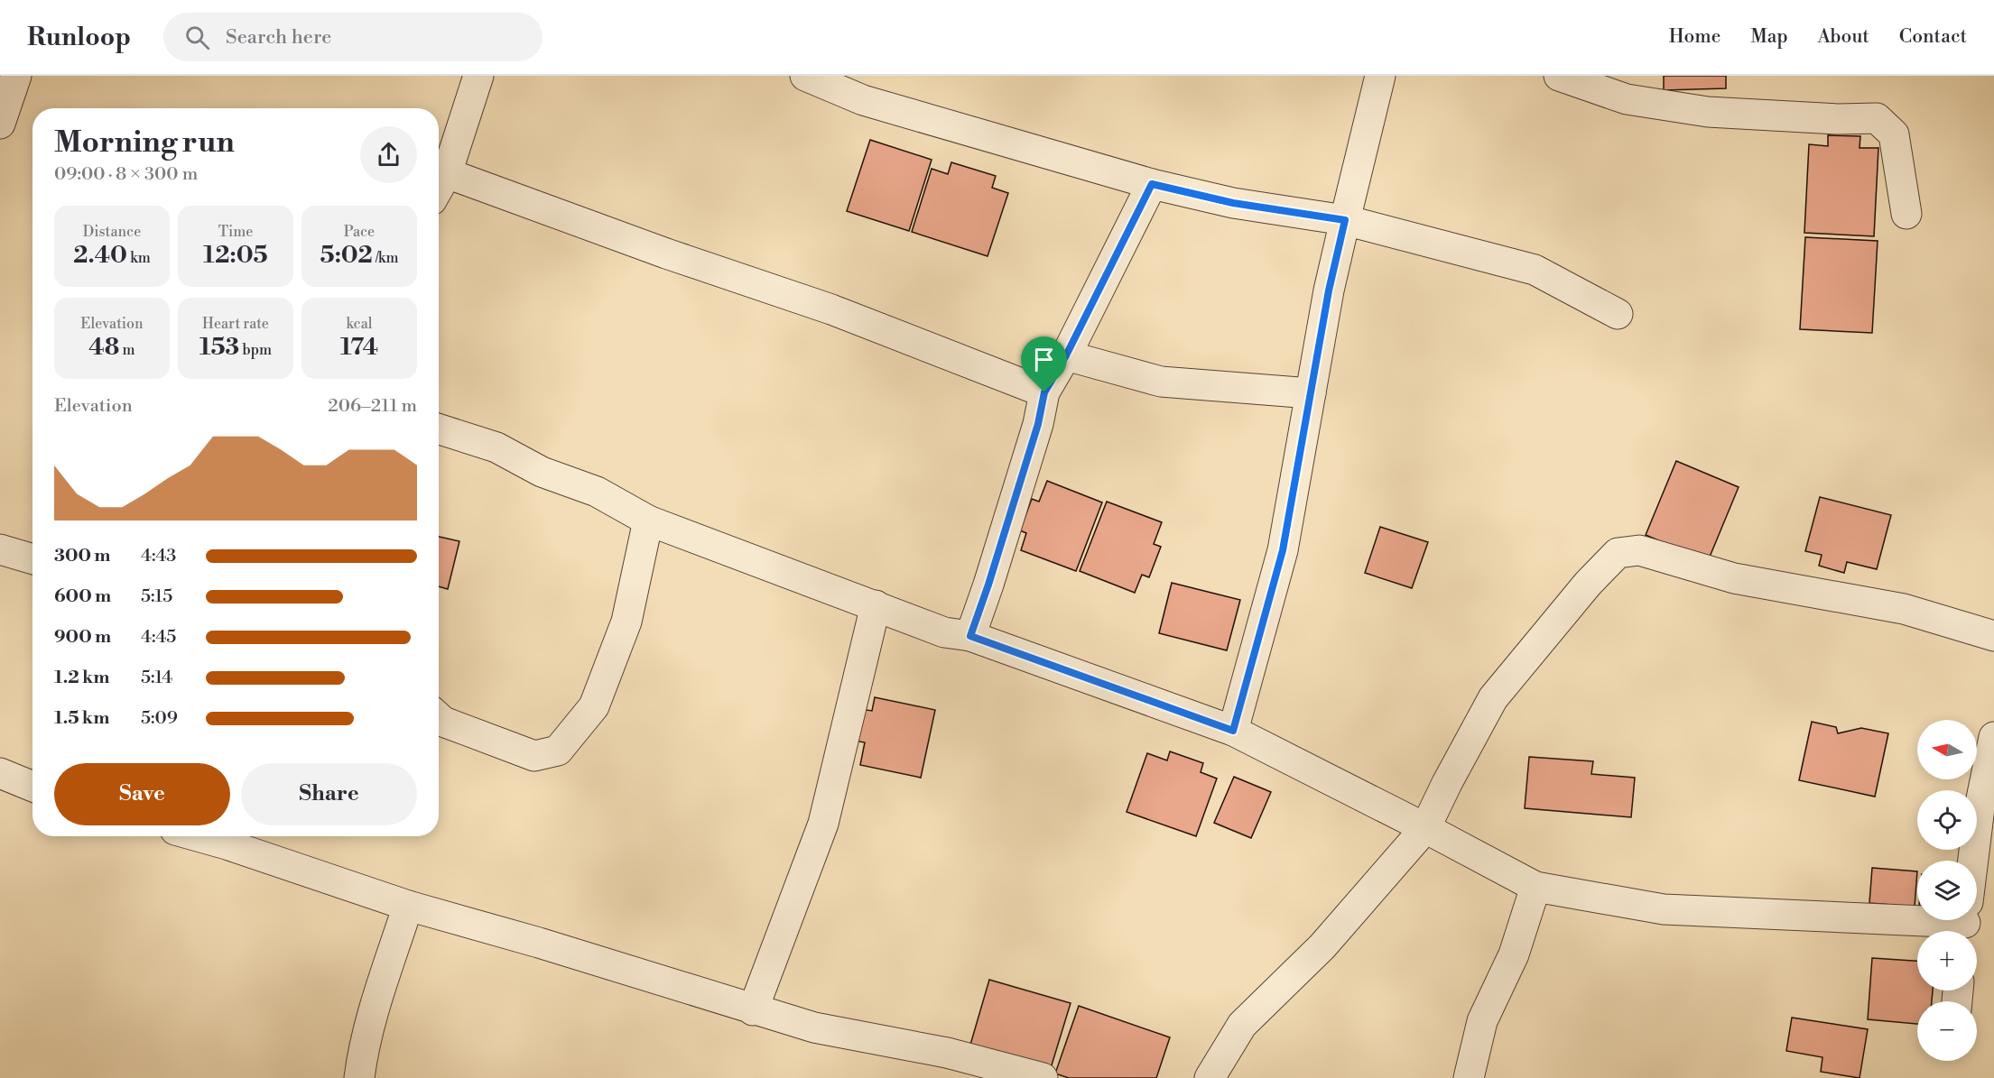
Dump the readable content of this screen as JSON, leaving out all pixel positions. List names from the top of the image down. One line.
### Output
{"north":"left","page":{"header":"Runloop","search":"Search here","nav":["Home","Map","About","Contact"],"heading":["Morning run","09:00 · 8 × 300 m"],"stats":[["Distance","2.40 km"],["Time","12:05"],["Pace","5:02 /km"],["Elevation","48 m"],["Heart rate","153 bpm"],["kcal","174"]],"chart":["Elevation","206–211 m"],"list":[{"name":"300 m","note":"4:43"},{"name":"600 m","note":"5:15"},{"name":"900 m","note":"4:45"},{"name":"1.2 km","note":"5:14"},{"name":"1.5 km","note":"5:09"}],"map_buttons":["+","−"],"buttons":["Save","Share"]}}
